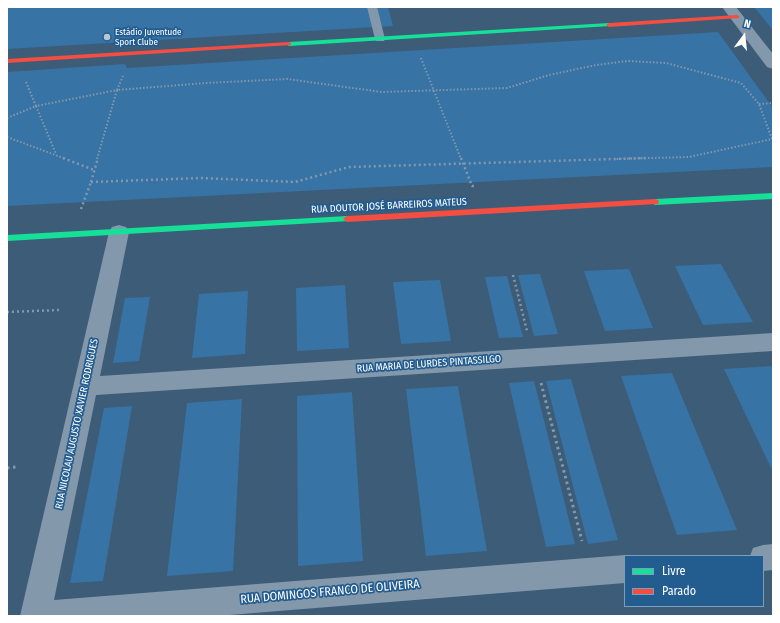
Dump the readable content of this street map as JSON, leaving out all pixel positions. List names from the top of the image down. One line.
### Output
{"streets":{"street":["RUA DOUTOR JOSÉ BARREIROS MATEUS","RUA MARIA DE LURDES PINTASSILGO","RUA NICOLAU AUGUSTO XAVIER RODRIGUES","RUA DOMINGOS FRANCO DE OLIVEIRA"]},"crossings":[["RUA DOUTOR JOSÉ BARREIROS MATEUS","RUA NICOLAU AUGUSTO XAVIER RODRIGUES"],["RUA MARIA DE LURDES PINTASSILGO","RUA NICOLAU AUGUSTO XAVIER RODRIGUES"],["RUA NICOLAU AUGUSTO XAVIER RODRIGUES","RUA DOMINGOS FRANCO DE OLIVEIRA"]],"places":["Estádio Juventude Sport Clube"],"legend":["Livre","Parado"],"north":"top"}
